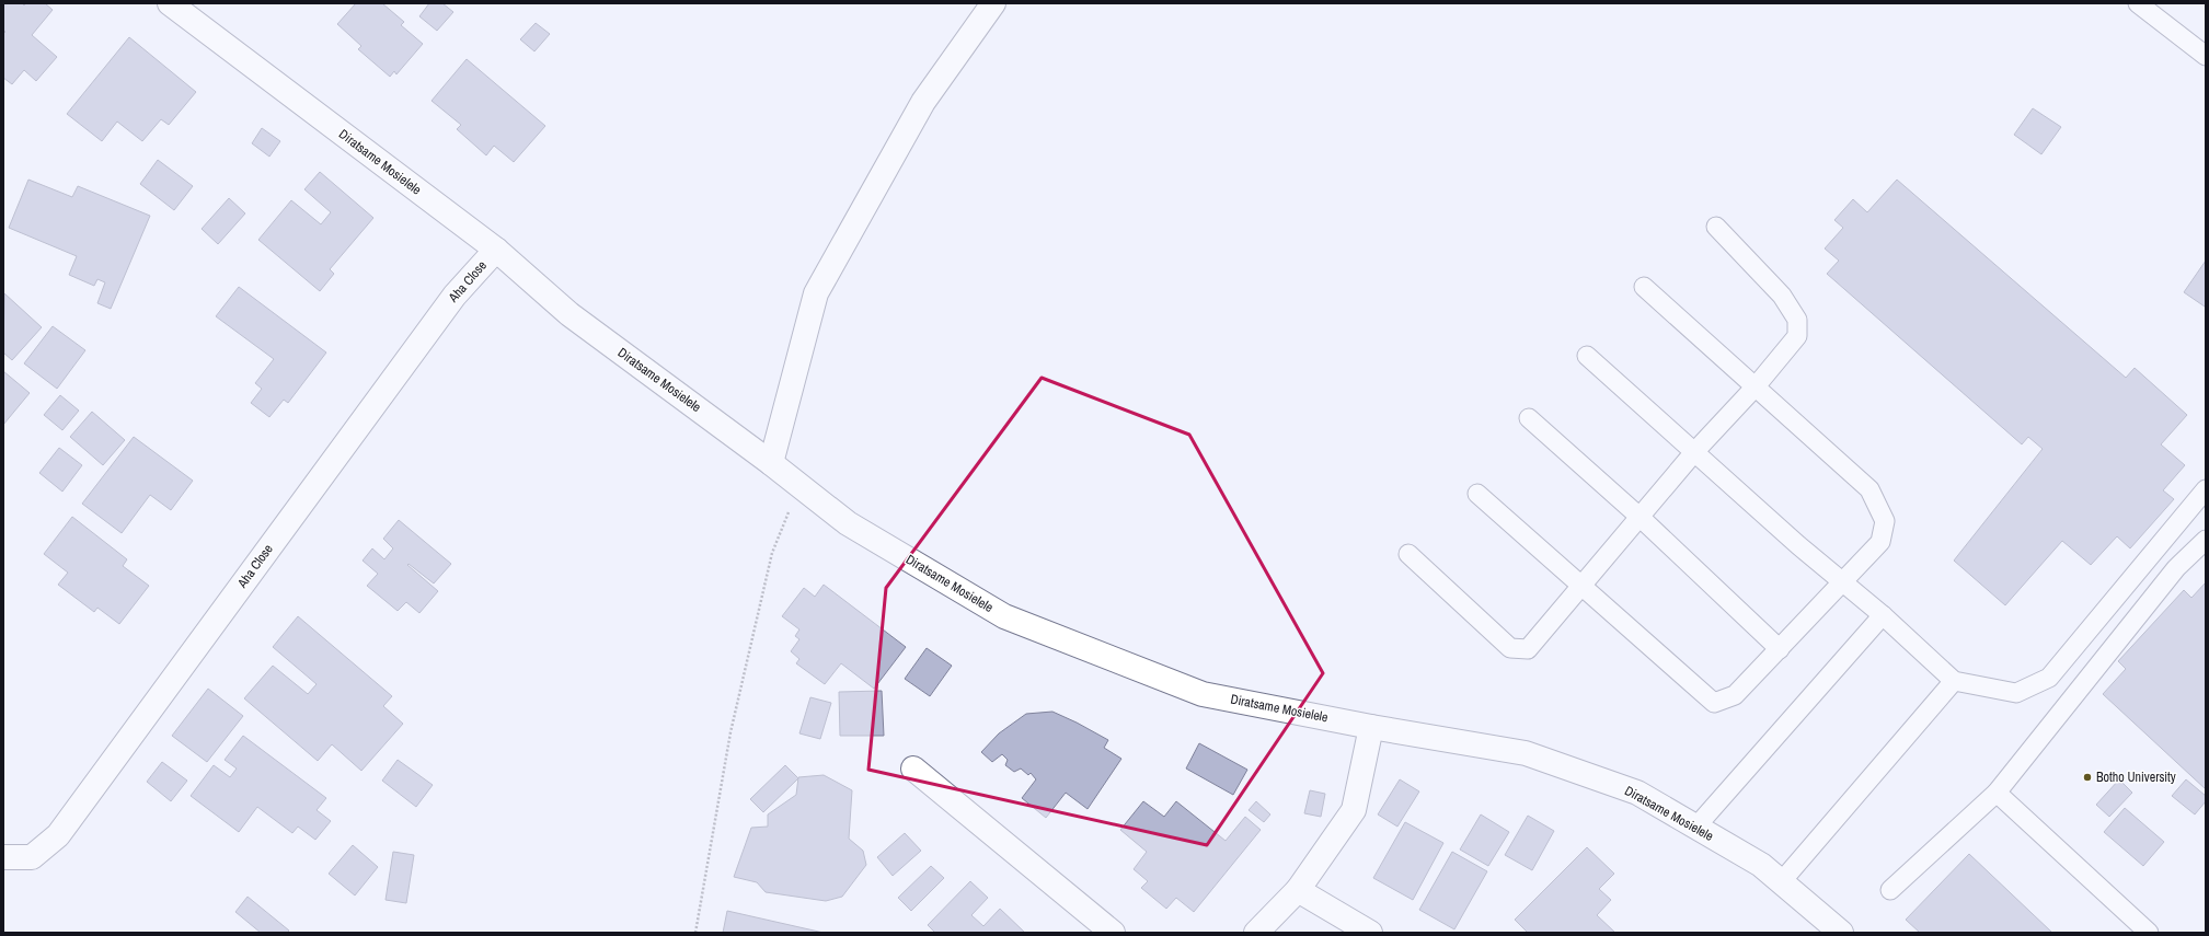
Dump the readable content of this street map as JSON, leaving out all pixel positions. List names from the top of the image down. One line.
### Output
{"streets":{"street":["Diratsame Mosielele","Aha Close"]},"crossings":[["Diratsame Mosielele","Aha Close"]],"places":["Botho University"]}
